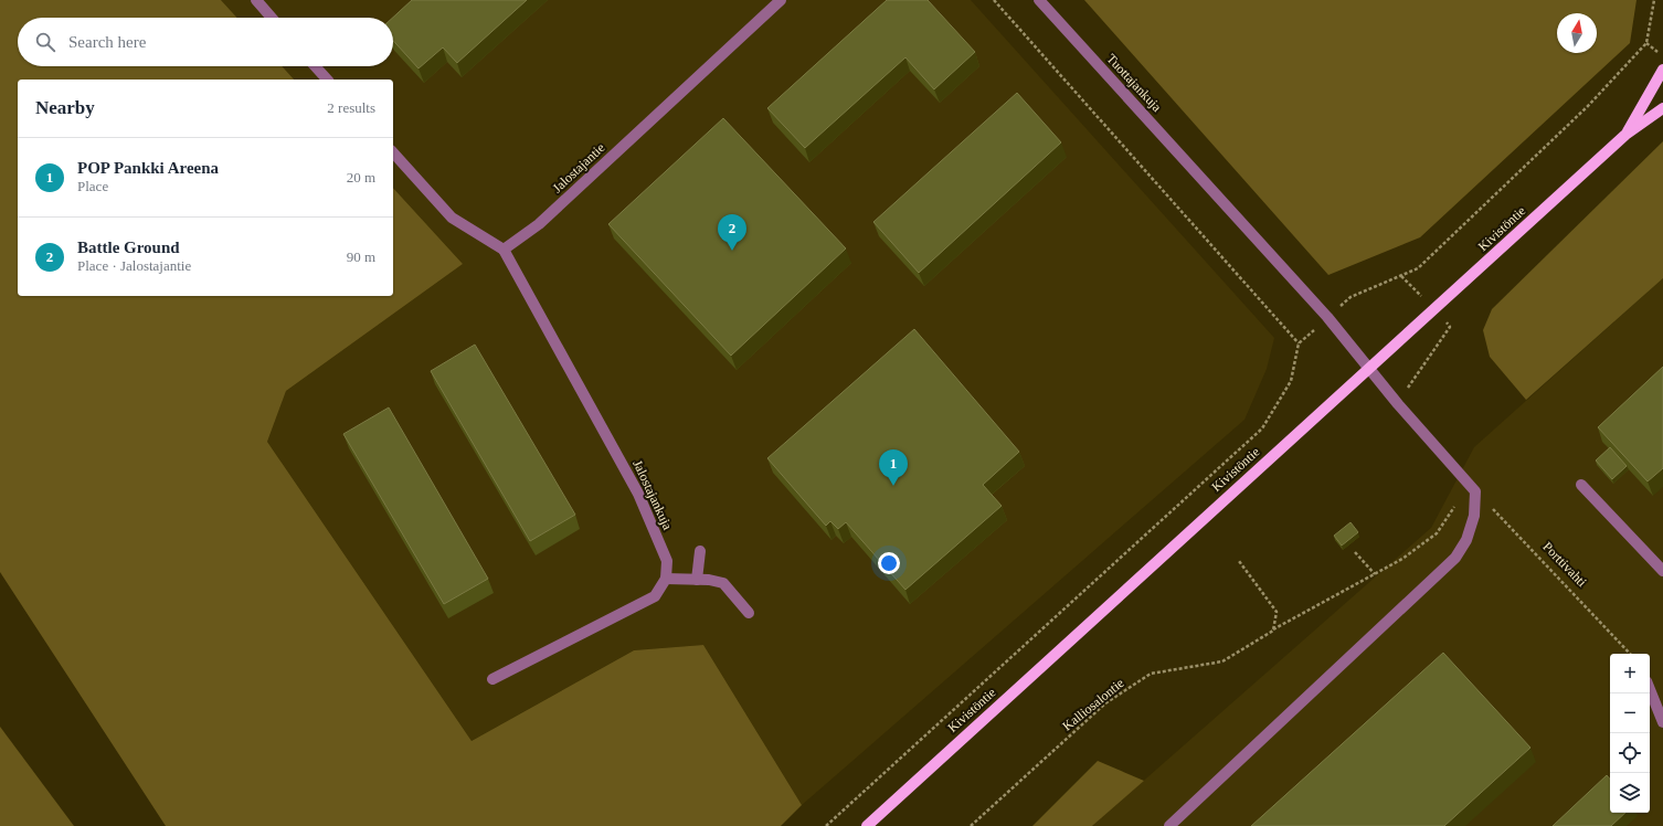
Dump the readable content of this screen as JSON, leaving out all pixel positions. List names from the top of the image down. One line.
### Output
{"streets":{"main road":["Kivistöntie"],"street":["Tuottajankuja","Jalostajantie","Jalostajankuja"],"path":["Porttivahti","Kalliosalontie"]},"crossings":[["Tuottajankuja","Kivistöntie"],["Tuottajankuja","Porttivahti"],["Tuottajankuja","Kalliosalontie"],["Jalostajantie","Jalostajankuja"]],"north":"top","page":{"search":"Search here","heading":["Nearby","2 results"],"list":[{"mark":"1","name":"POP Pankki Areena","note":"Place","value":"20 m"},{"mark":"2","name":"Battle Ground","note":"Place · Jalostajantie","value":"90 m"}],"pins":["2","1"],"map_buttons":["+","−"]}}
